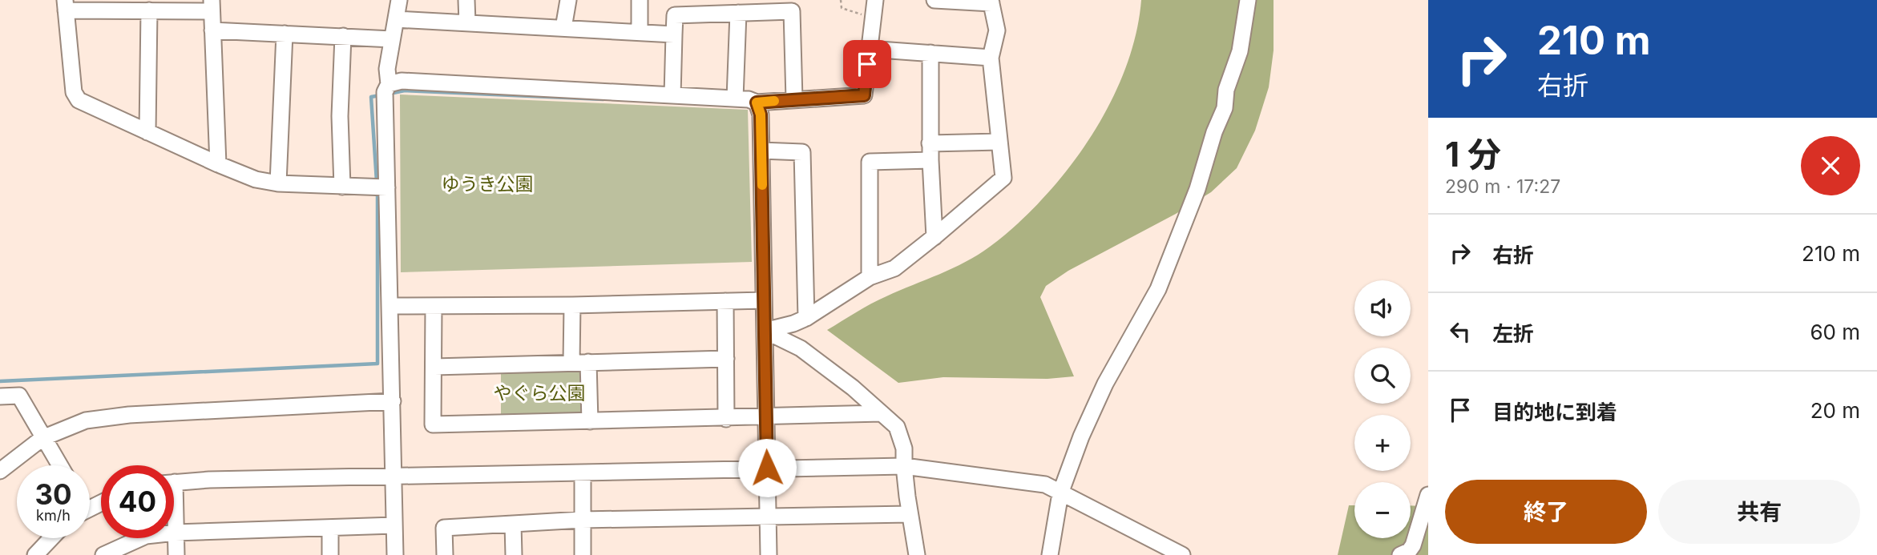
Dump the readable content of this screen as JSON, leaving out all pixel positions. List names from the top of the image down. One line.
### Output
{"parks":["ゆうき公園","やぐら公園"],"page":{"turn":["210 m","右折"],"heading":["1 分","290 m · 17:27"],"list":[{"name":"右折","value":"210 m"},{"name":"左折","value":"60 m"},{"name":"目的地に到着","value":"20 m"}],"map_buttons":["+","−"],"speed":"30 km/h","limit":"40","buttons":["終了","共有"]}}
